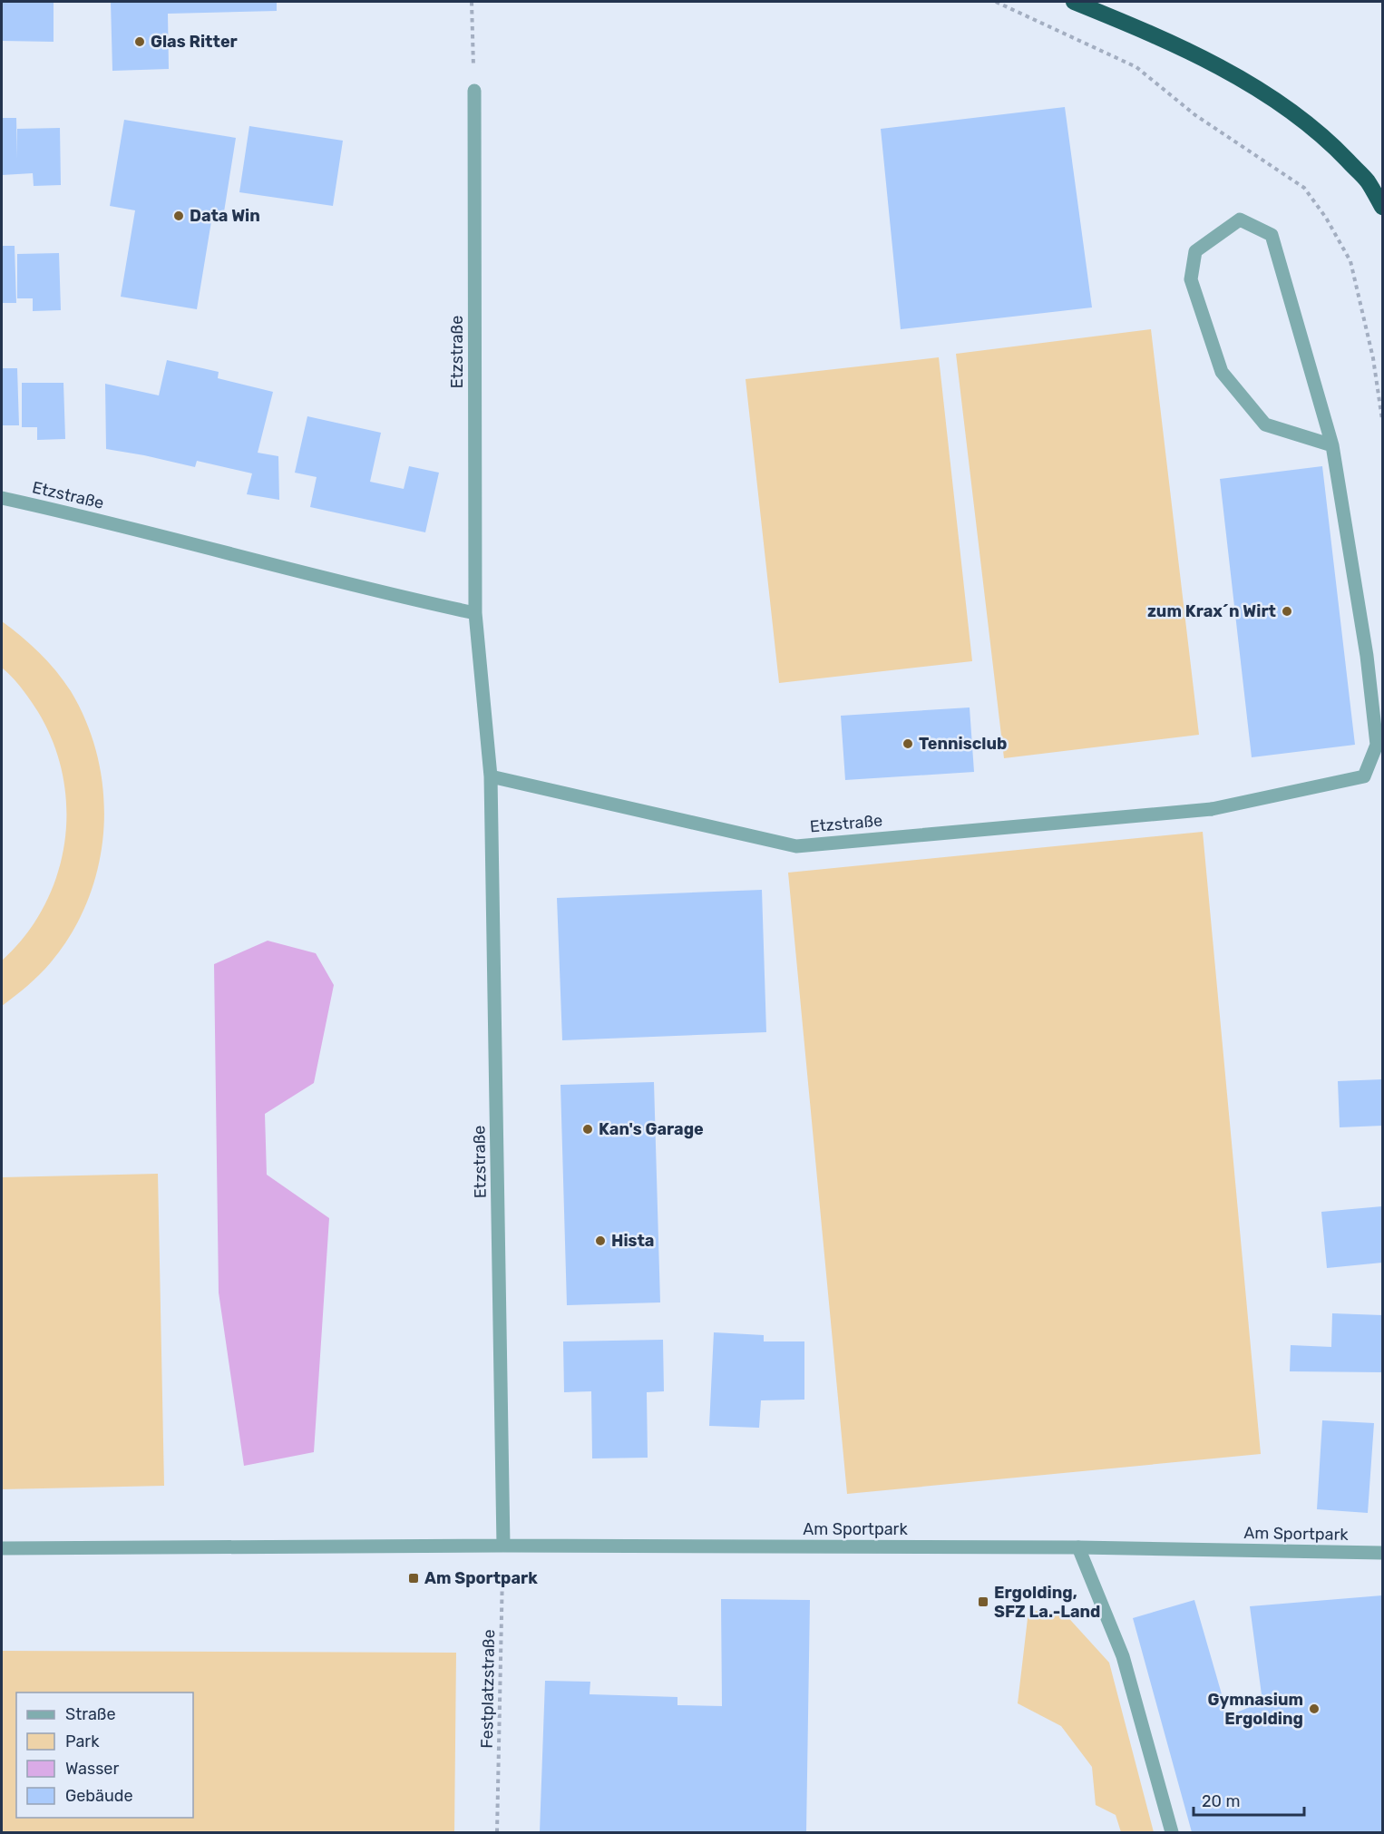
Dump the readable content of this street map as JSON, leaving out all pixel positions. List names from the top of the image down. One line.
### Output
{"streets":{"street":["Etzstraße","Am Sportpark"],"path":["Festplatzstraße"]},"crossings":[["Etzstraße","Am Sportpark"],["Etzstraße","Festplatzstraße"],["Am Sportpark","Festplatzstraße"]],"places":{"other":["Glas Ritter","Data Win","zum Krax´n Wirt","Tennisclub","Kan's Garage","Hista","Gymnasium Ergolding"],"transit":["Am Sportpark","Ergolding, SFZ La.-Land"]},"legend":["Straße","Park","Wasser","Gebäude"],"scale_bar":"20 m"}
